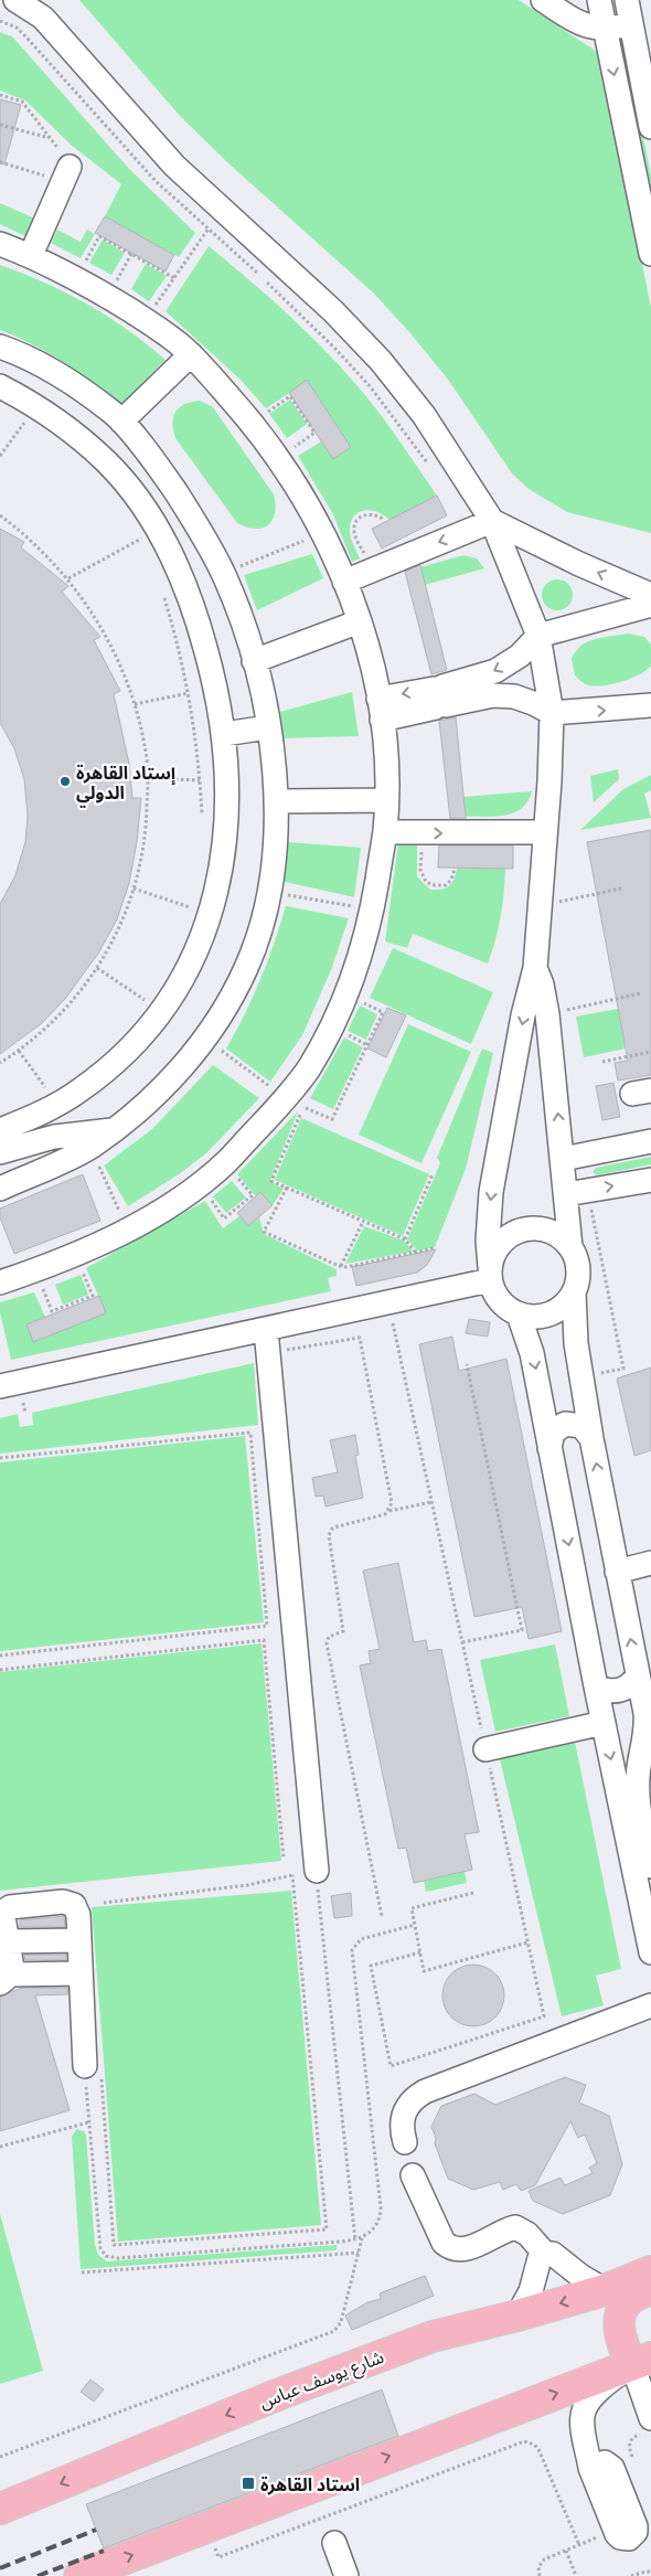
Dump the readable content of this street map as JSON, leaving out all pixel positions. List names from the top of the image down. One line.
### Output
{"streets":{"main road":["شارع يوسف عباس"]},"places":{"other":["إستاد القاهرة الدولي"],"transit":["استاد القاهرة"]}}
